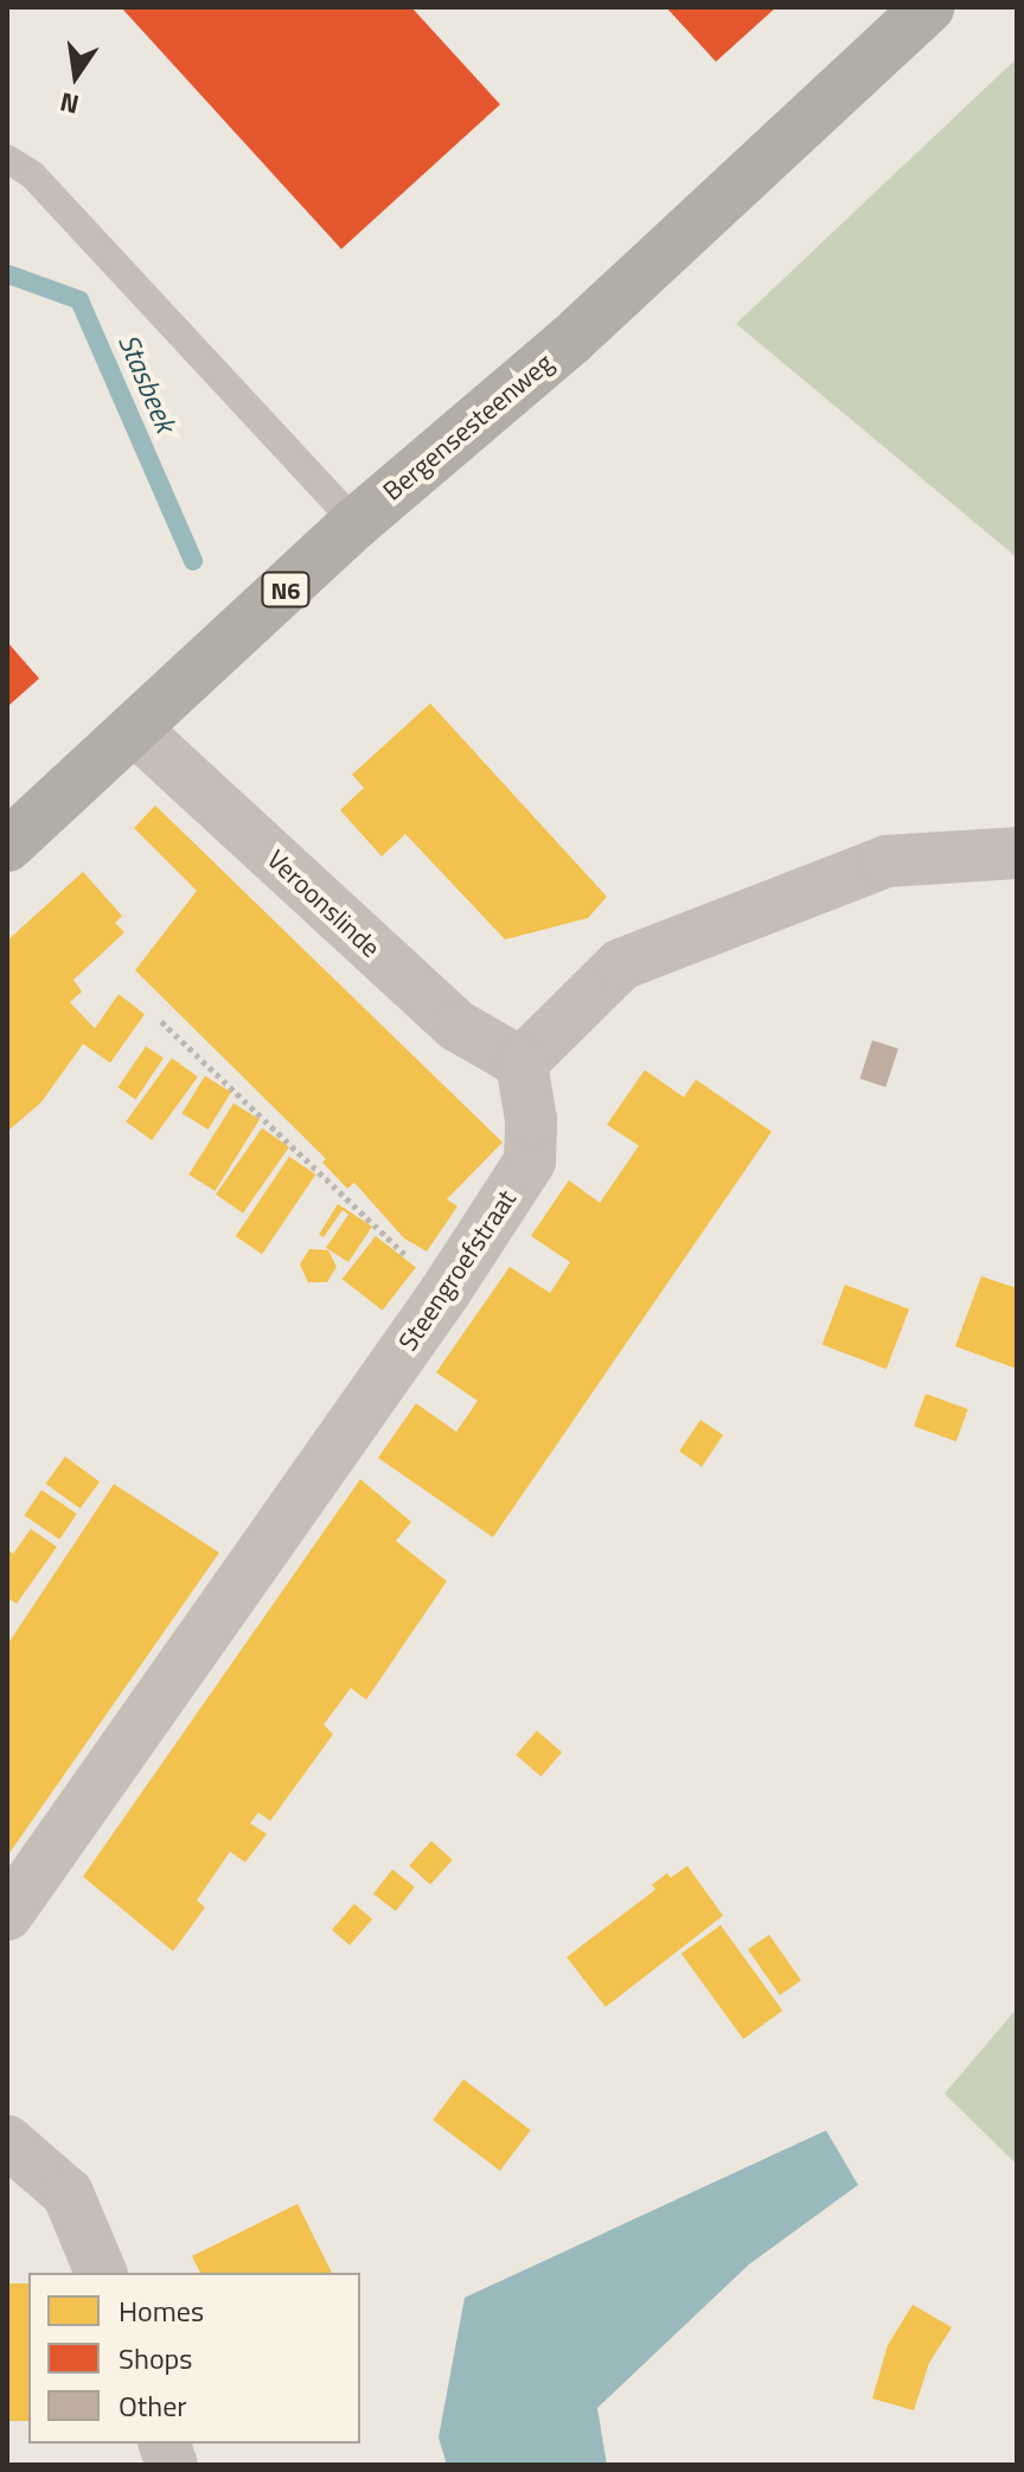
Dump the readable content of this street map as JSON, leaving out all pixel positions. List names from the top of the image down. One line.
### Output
{"streets":{"main road":["Bergensesteenweg","N6"],"street":["Veroonslinde","Steengroefstraat"]},"crossings":[["Bergensesteenweg","Veroonslinde"],["Veroonslinde","Steengroefstraat"]],"water":["Stasbeek"],"legend":["Homes","Shops","Other"],"north":"bottom"}
